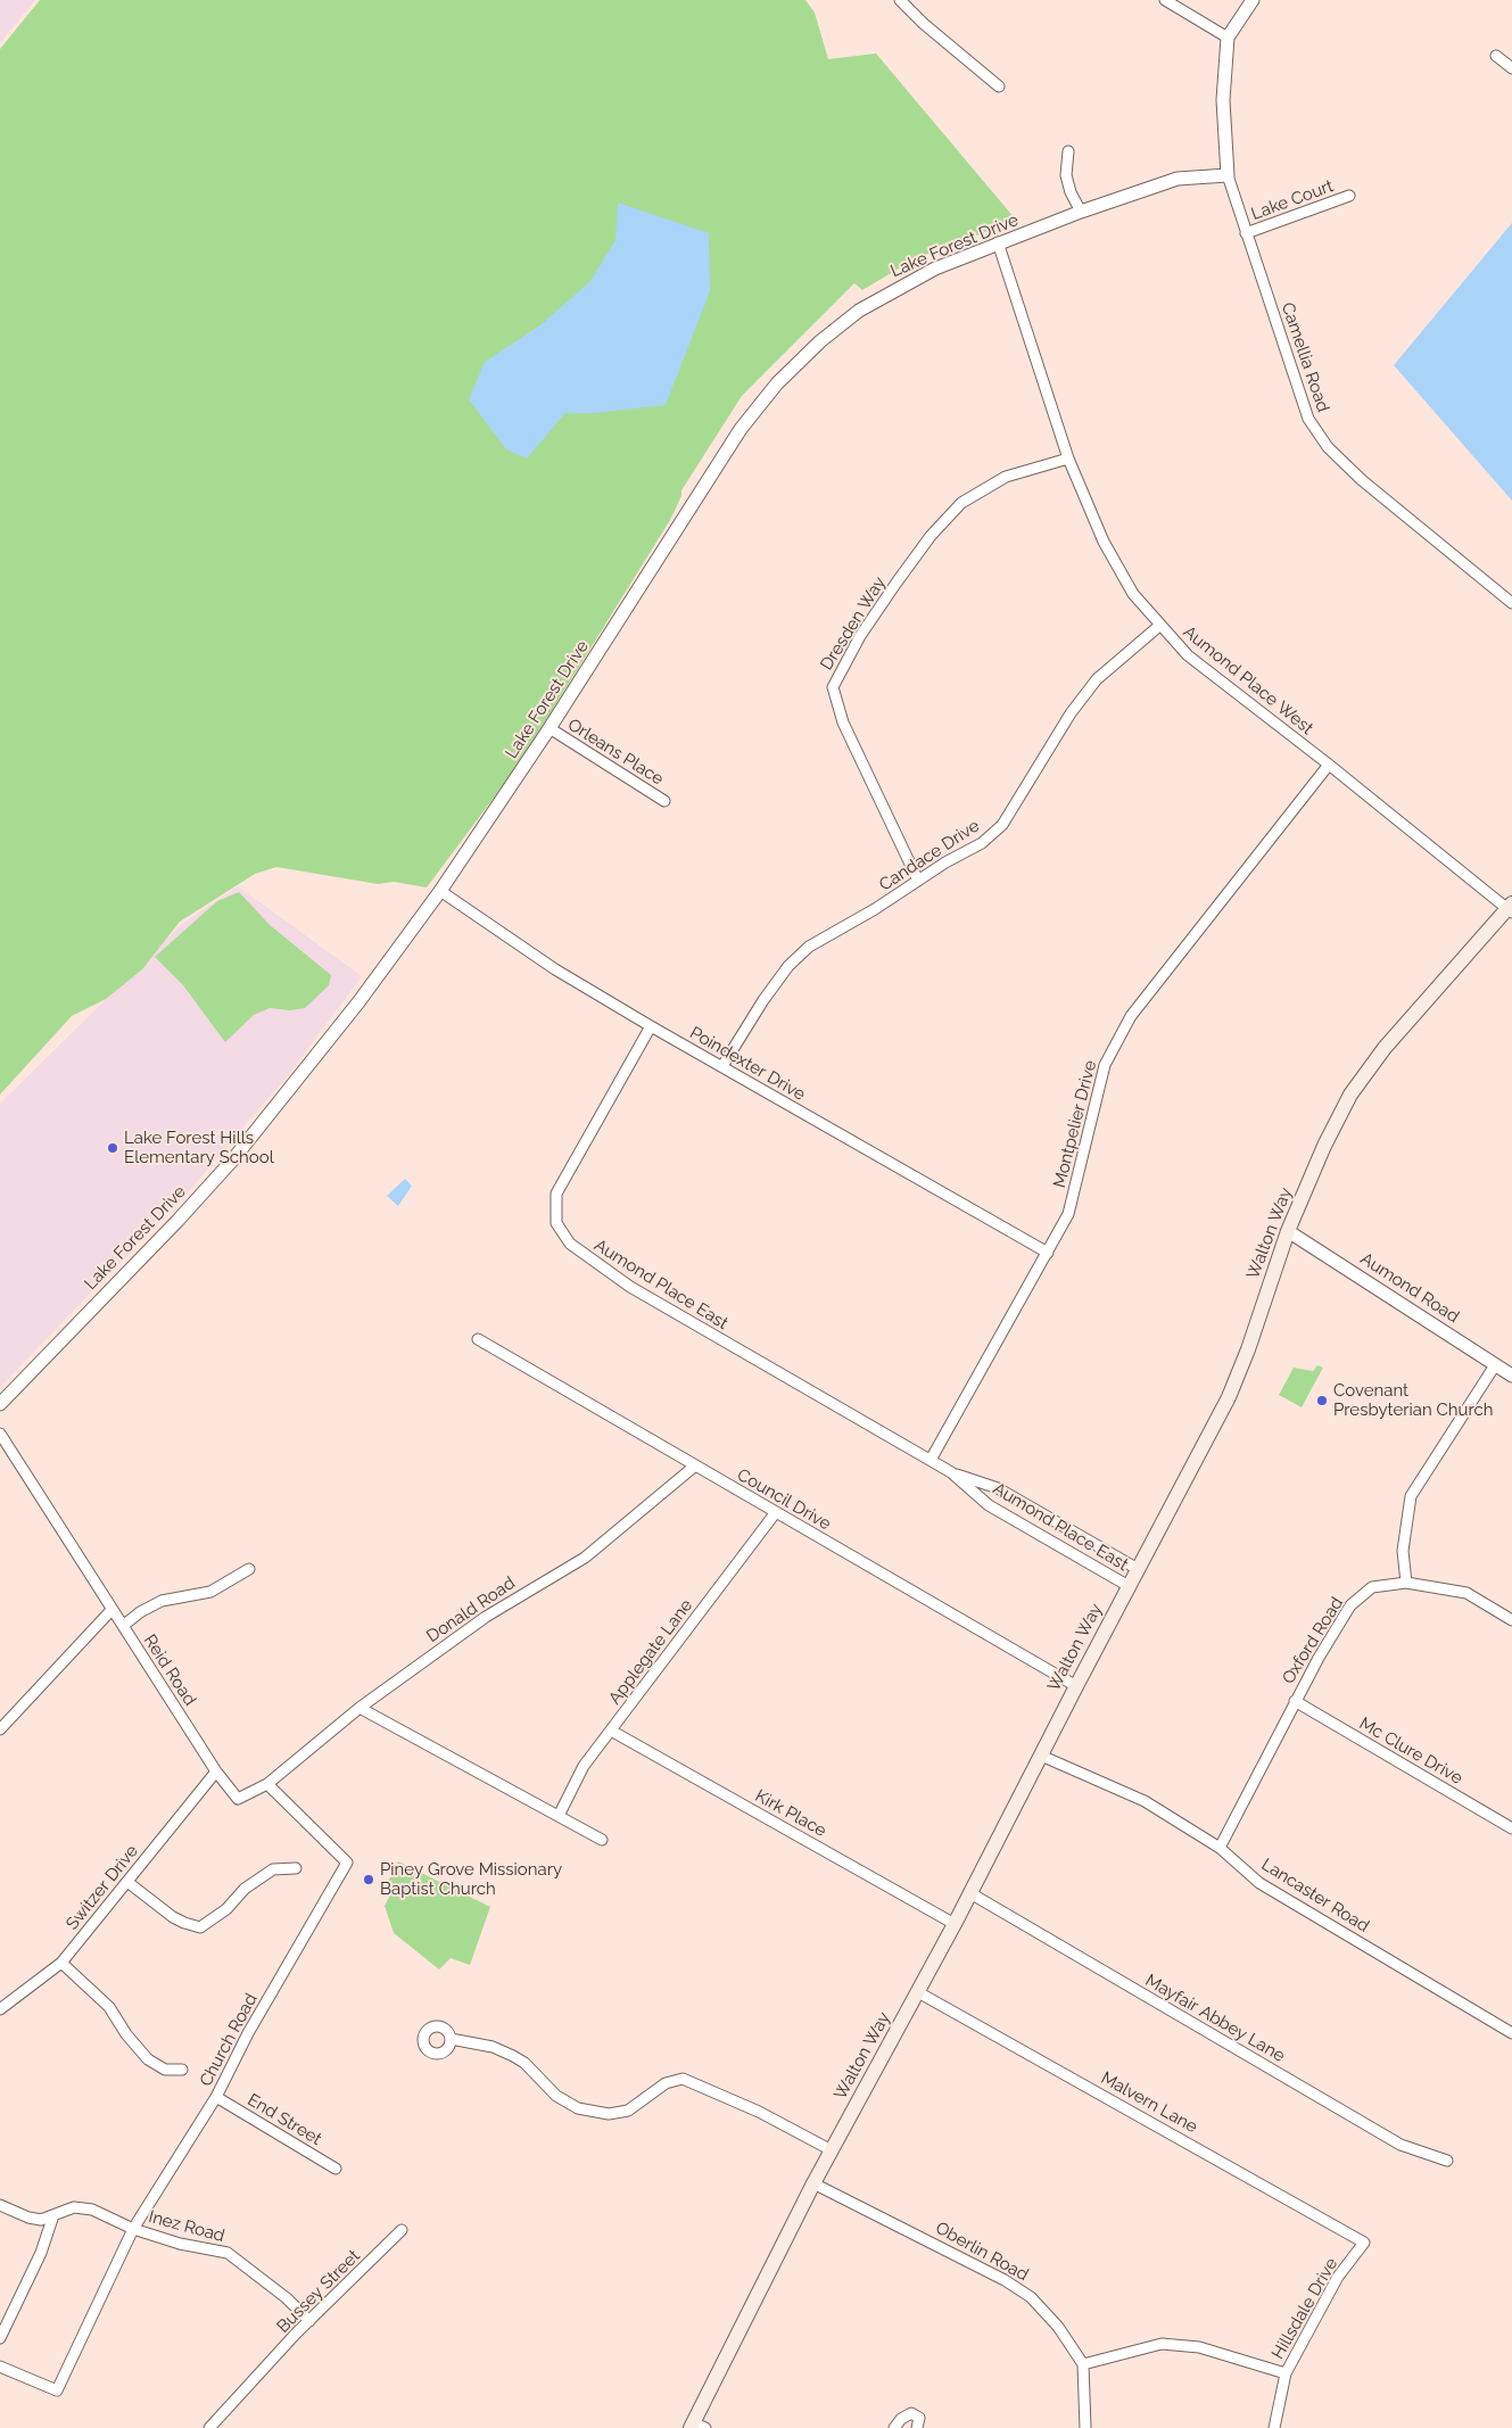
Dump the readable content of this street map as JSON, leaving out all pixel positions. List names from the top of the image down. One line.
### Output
{"streets":{"main road":["Walton Way"],"street":["Lake Court","Lake Forest Drive","Camellia Road","Dresden Way","Aumond Place West","Orleans Place","Candace Drive","Poindexter Drive","Montpelier Drive","Aumond Place East","Aumond Road","Council Drive","Donald Road","Oxford Road","Applegate Lane","Reid Road","Mc Clure Drive","Kirk Place","Switzer Drive","Lancaster Road","Mayfair Abbey Lane","Church Road","Malvern Lane","End Street","Inez Road","Oberlin Road","Bussey Street","Hillsdale Drive"]},"crossings":[["Lake Court","Camellia Road"],["Lake Forest Drive","Camellia Road"],["Lake Forest Drive","Aumond Place West"],["Lake Forest Drive","Orleans Place"],["Lake Forest Drive","Poindexter Drive"],["Dresden Way","Aumond Place West"],["Dresden Way","Candace Drive"],["Aumond Place West","Candace Drive"],["Aumond Place West","Montpelier Drive"],["Aumond Place West","Walton Way"],["Candace Drive","Poindexter Drive"],["Poindexter Drive","Montpelier Drive"],["Poindexter Drive","Aumond Place East"],["Montpelier Drive","Aumond Place East"],["Walton Way","Aumond Place East"],["Walton Way","Aumond Road"],["Walton Way","Council Drive"],["Walton Way","Kirk Place"],["Walton Way","Lancaster Road"],["Walton Way","Mayfair Abbey Lane"],["Walton Way","Malvern Lane"],["Walton Way","Oberlin Road"],["Council Drive","Donald Road"],["Council Drive","Applegate Lane"],["Donald Road","Reid Road"],["Donald Road","Church Road"],["Oxford Road","Mc Clure Drive"],["Oxford Road","Lancaster Road"],["Applegate Lane","Kirk Place"],["Reid Road","Switzer Drive"],["Reid Road","Church Road"],["Church Road","End Street"],["Church Road","Inez Road"],["Malvern Lane","Hillsdale Drive"],["Inez Road","Bussey Street"]],"places":["Lake Forest Hills Elementary School","Covenant Presbyterian Church","Piney Grove Missionary Baptist Church"]}
